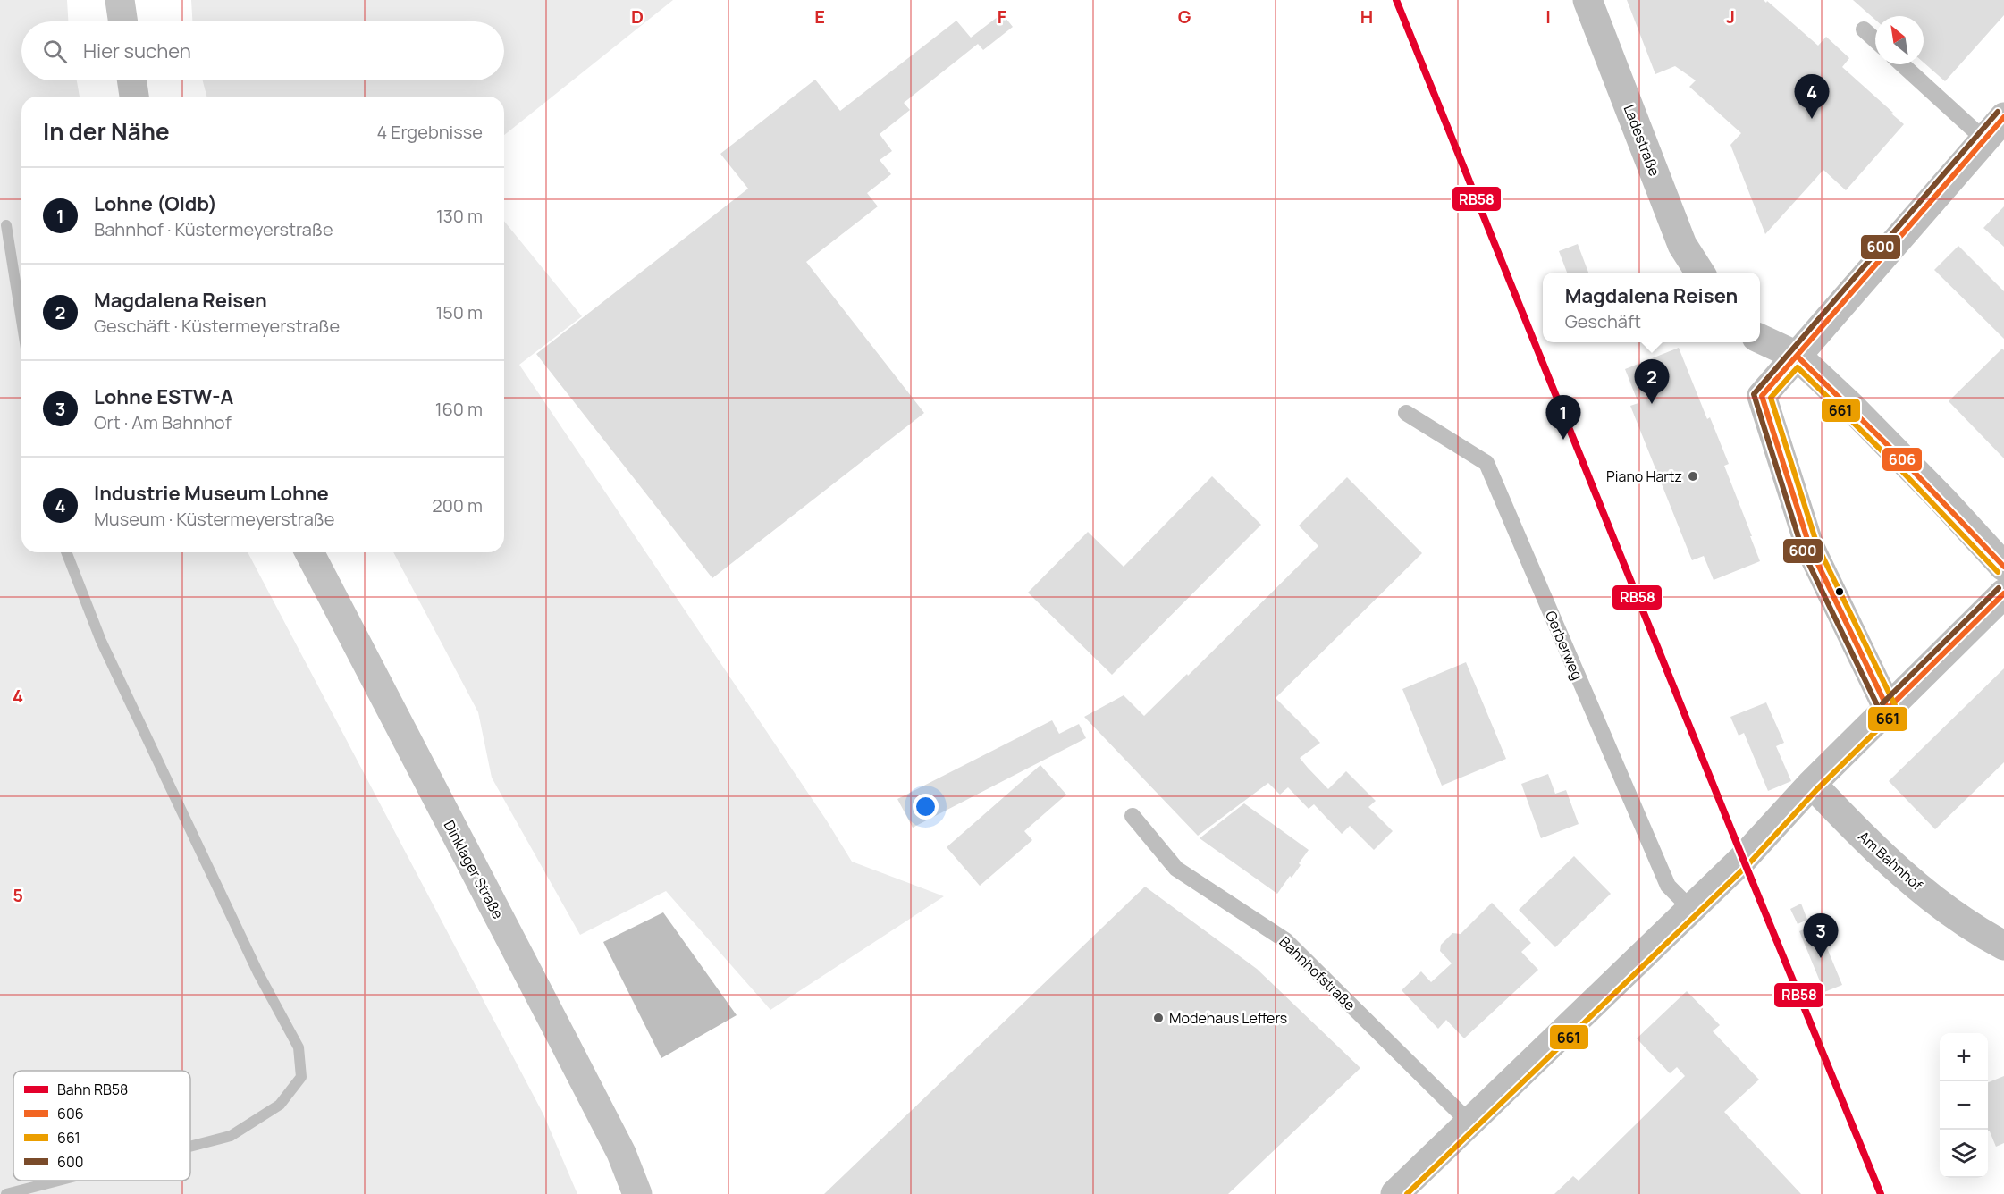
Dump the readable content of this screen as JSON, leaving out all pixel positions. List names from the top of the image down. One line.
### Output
{"streets":{"main road":["Dinklager Straße"],"street":["Ladestraße","Am Bahnhof"],"lane":["Gerberweg","Bahnhofstraße"]},"places":["Piano Hartz","Modehaus Leffers"],"lines":["rail line RB58","transit line 600","transit line 606","transit line 661"],"legend":["Bahn RB58","606","661","600"],"north":"top left","page":{"search":"Hier suchen","pins":["4","2","1","3"],"heading":["In der Nähe","4 Ergebnisse"],"list":[{"mark":"1","name":"Lohne (Oldb)","note":"Bahnhof · Küstermeyerstraße","value":"130 m"},{"mark":"2","name":"Magdalena Reisen","note":"Geschäft · Küstermeyerstraße","value":"150 m"},{"mark":"3","name":"Lohne ESTW-A","note":"Ort · Am Bahnhof","value":"160 m"},{"mark":"4","name":"Industrie Museum Lohne","note":"Museum · Küstermeyerstraße","value":"200 m"}],"popup":["Magdalena Reisen","Geschäft"],"map_buttons":["+","−"]},"grid":{"columns":["D","E","F","G","H","I","J"],"rows":["4","5"]}}
